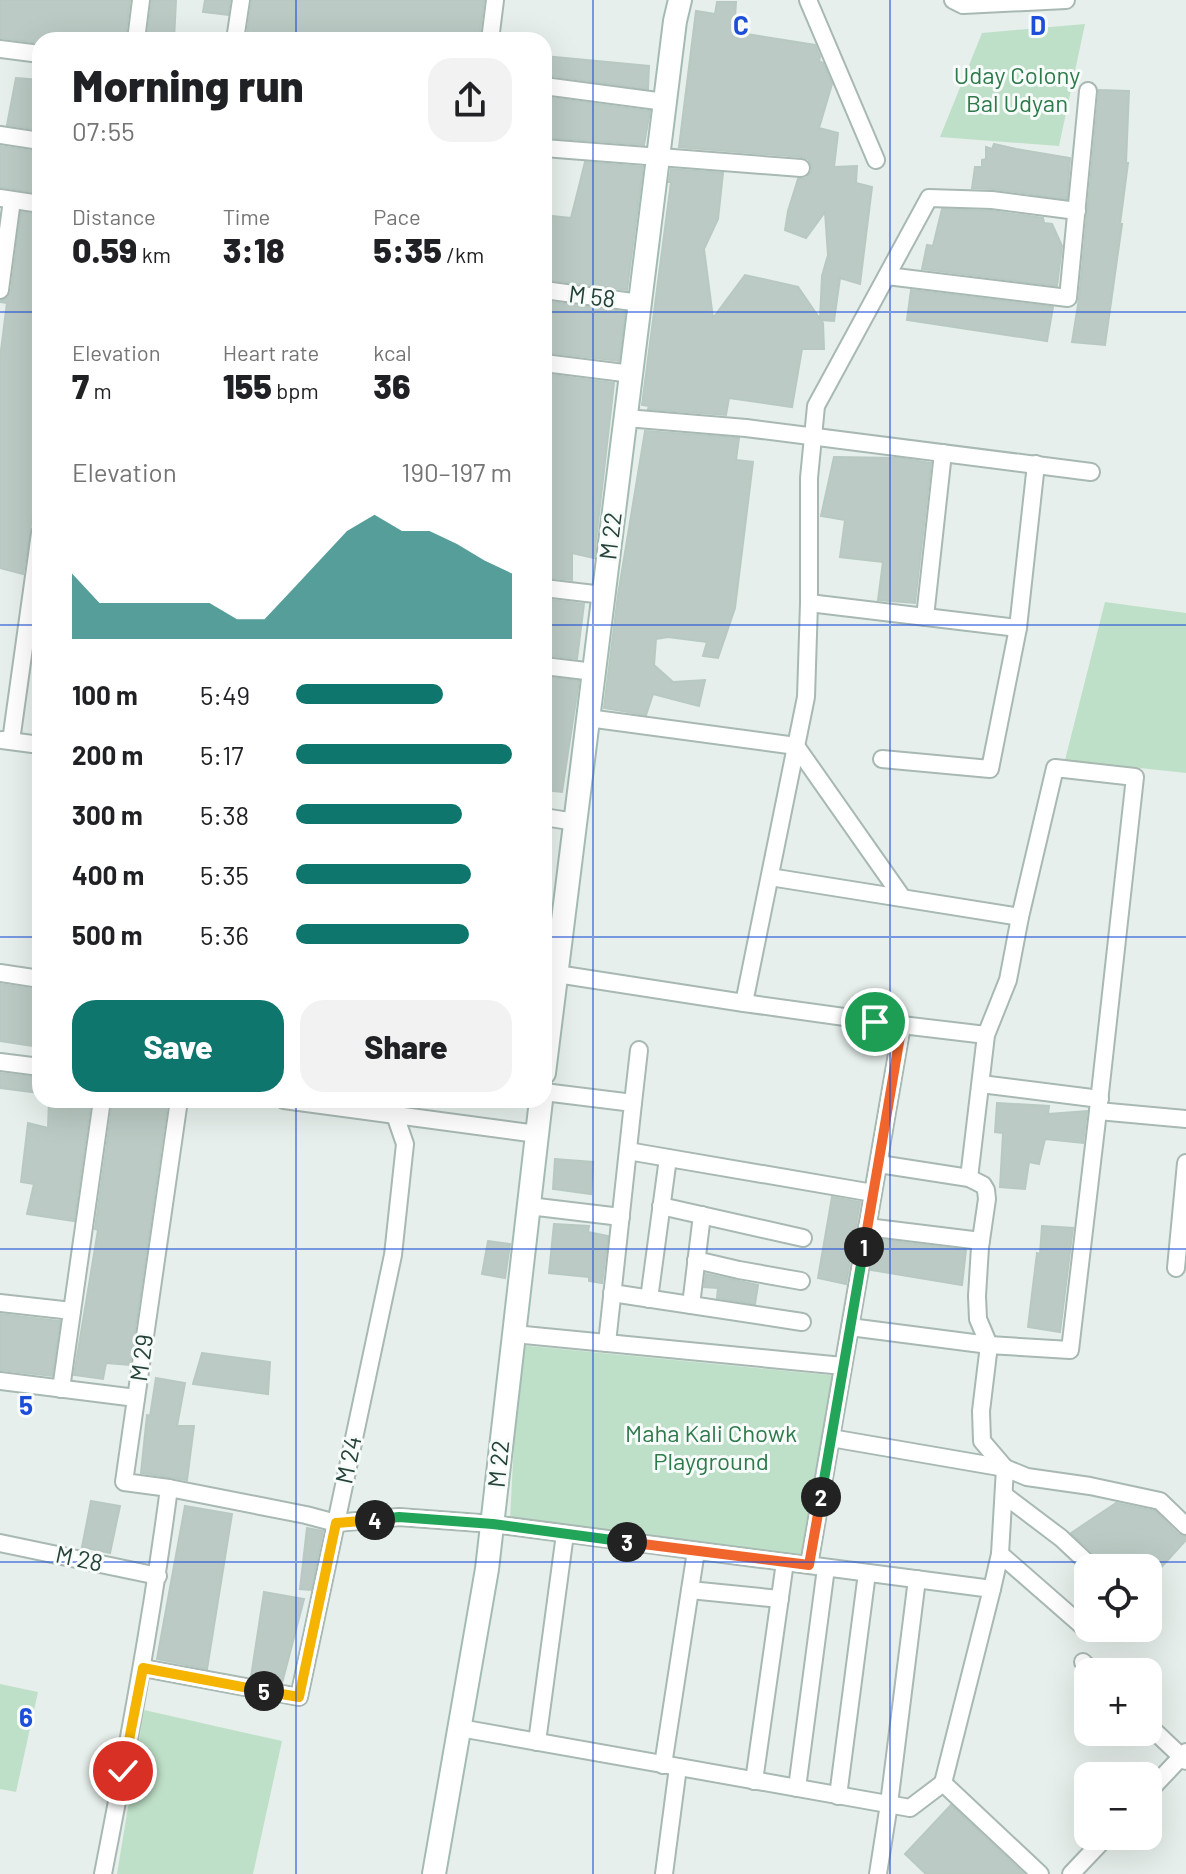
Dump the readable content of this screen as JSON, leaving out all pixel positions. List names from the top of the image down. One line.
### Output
{"streets":{"street":["M 58","M 22","M 29","M 24","M 28"]},"crossings":[["M 58","M 22"]],"parks":["Uday Colony Bal Udyan","Maha Kali Chowk Playground"],"page":{"heading":["Morning run","07:55"],"stats":[["Distance","0.59 km"],["Time","3:18"],["Pace","5:35 /km"],["Elevation","7 m"],["Heart rate","155 bpm"],["kcal","36"]],"chart":["Elevation","190–197 m"],"list":[{"name":"100 m","note":"5:49"},{"name":"200 m","note":"5:17"},{"name":"300 m","note":"5:38"},{"name":"400 m","note":"5:35"},{"name":"500 m","note":"5:36"}],"buttons":["Save","Share"],"pins":["1","2","4","3","5"],"map_buttons":["+","−"]},"grid":{"columns":["C","D"],"rows":["5","6"]}}
